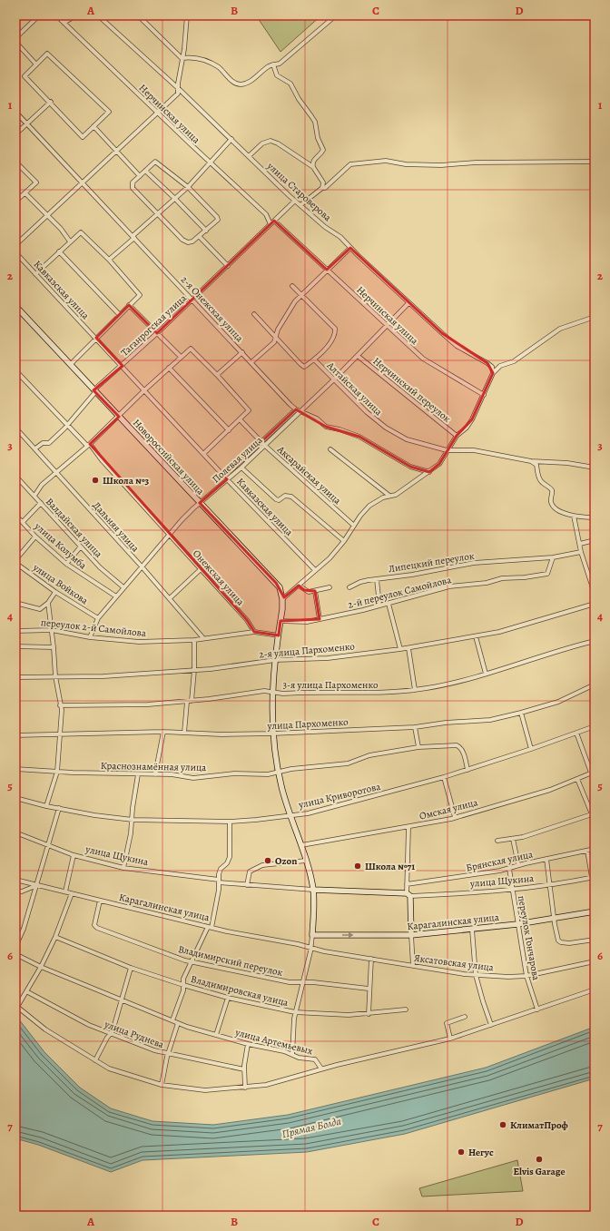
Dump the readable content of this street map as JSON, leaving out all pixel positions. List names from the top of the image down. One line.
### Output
{"streets":{"street":["Нерчинская улица","улица Староверова","Кавказская улица","2-я Онежская улица","Таганрогская улица","Алтайская улица","Нерчинский переулок","Новороссийская улица","Полевая улица","Аксарайская улица","Дальняя улица","Валдайская улица","улица Колумба","Липецкий переулок","Онежская улица","улица Войкова","2-й переулок Самойлова","переулок 2-й Самойлова","2-я улица Пархоменко","3-я улица Пархоменко","улица Пархоменко","Краснознамённая улица","улица Криворотова","Омская улица","улица Щукина","Брянская улица","Карагалинская улица","переулок Гончарова","Владимирский переулок","Яксатовская улица","Владимировская улица","улица Руднева","улица Артемьевых"]},"crossings":[["Нерчинская улица","Таганрогская улица"],["улица Староверова","Таганрогская улица"],["Кавказская улица","Таганрогская улица"],["Кавказская улица","Полевая улица"],["2-я Онежская улица","Таганрогская улица"],["Таганрогская улица","Новороссийская улица"],["Таганрогская улица","Дальняя улица"],["Таганрогская улица","Онежская улица"],["Новороссийская улица","Полевая улица"],["Новороссийская улица","2-й переулок Самойлова"],["Новороссийская улица","переулок 2-й Самойлова"],["Новороссийская улица","2-я улица Пархоменко"],["Новороссийская улица","3-я улица Пархоменко"],["Новороссийская улица","улица Пархоменко"],["Новороссийская улица","Краснознамённая улица"],["Новороссийская улица","улица Криворотова"],["Новороссийская улица","Омская улица"],["Новороссийская улица","улица Щукина"],["Новороссийская улица","Карагалинская улица"],["Полевая улица","Аксарайская улица"],["Полевая улица","Дальняя улица"],["Полевая улица","Валдайская улица"],["Полевая улица","улица Колумба"],["Полевая улица","Онежская улица"],["Полевая улица","улица Войкова"],["Полевая улица","переулок 2-й Самойлова"],["Дальняя улица","переулок 2-й Самойлова"],["Липецкий переулок","2-й переулок Самойлова"],["Онежская улица","переулок 2-й Самойлова"],["Краснознамённая улица","улица Криворотова"],["улица Щукина","переулок Гончарова"],["Брянская улица","переулок Гончарова"],["Карагалинская улица","переулок Гончарова"],["Карагалинская улица","Владимирский переулок"],["Карагалинская улица","Яксатовская улица"],["переулок Гончарова","Яксатовская улица"]],"water":["Прямая Болда"],"places":["Школа №3","Ozon","Школа №71","КлиматПроф","Негус","Elvis Garage"],"grid":{"columns":["A","B","C","D"],"rows":["1","2","3","4","5","6","7"]}}
